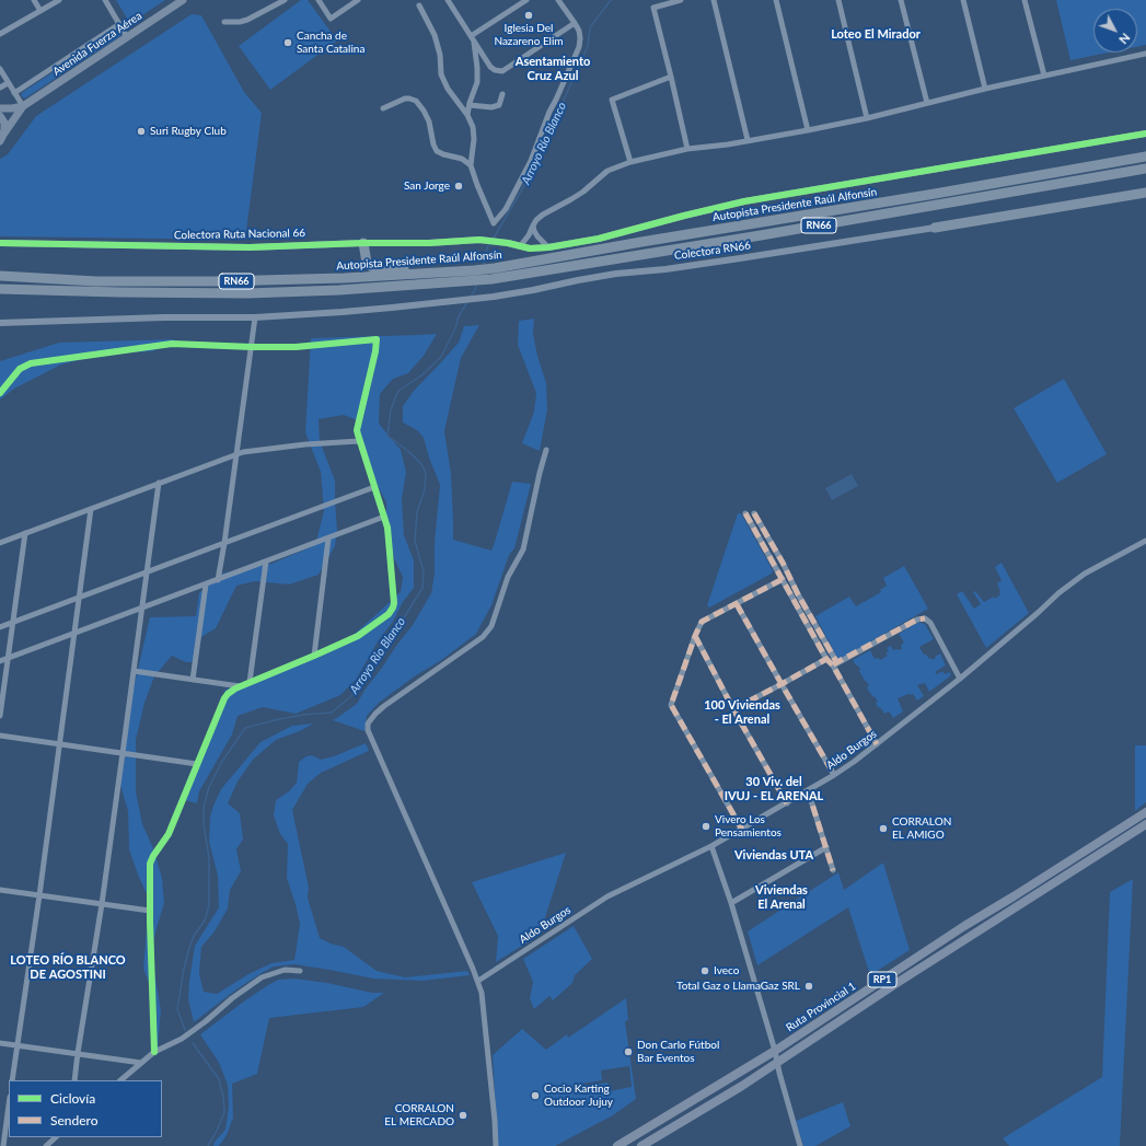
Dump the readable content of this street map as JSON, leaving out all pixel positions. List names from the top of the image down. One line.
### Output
{"streets":{"highway":["Autopista Presidente Raúl Alfonsín","RN66"],"main road":["Avenida Fuerza Aérea","RP1","Ruta Provincial 1"],"street":["Colectora Ruta Nacional 66","Colectora RN66","Aldo Burgos"]},"districts":["Loteo El Mirador","Asentamiento Cruz Azul","100 Viviendas - El Arenal","30 Viv. del IVUJ - EL ARENAL","Viviendas UTA","Viviendas El Arenal","LOTEO RÍO BLANCO DE AGOSTINI"],"water":["Arroyo Río Blanco","Arroyo Rio Blanco"],"places":["Iglesia Del Nazareno Elim","Cancha de Santa Catalina","Suri Rugby Club","San Jorge","Vivero Los Pensamientos","CORRALON EL AMIGO","Iveco","Total Gaz o LlamaGaz SRL","Don Carlo Fútbol Bar Eventos","Cocio Karting Outdoor Jujuy","CORRALON EL MERCADO"],"legend":["Ciclovía","Sendero"],"north":"bottom right"}
